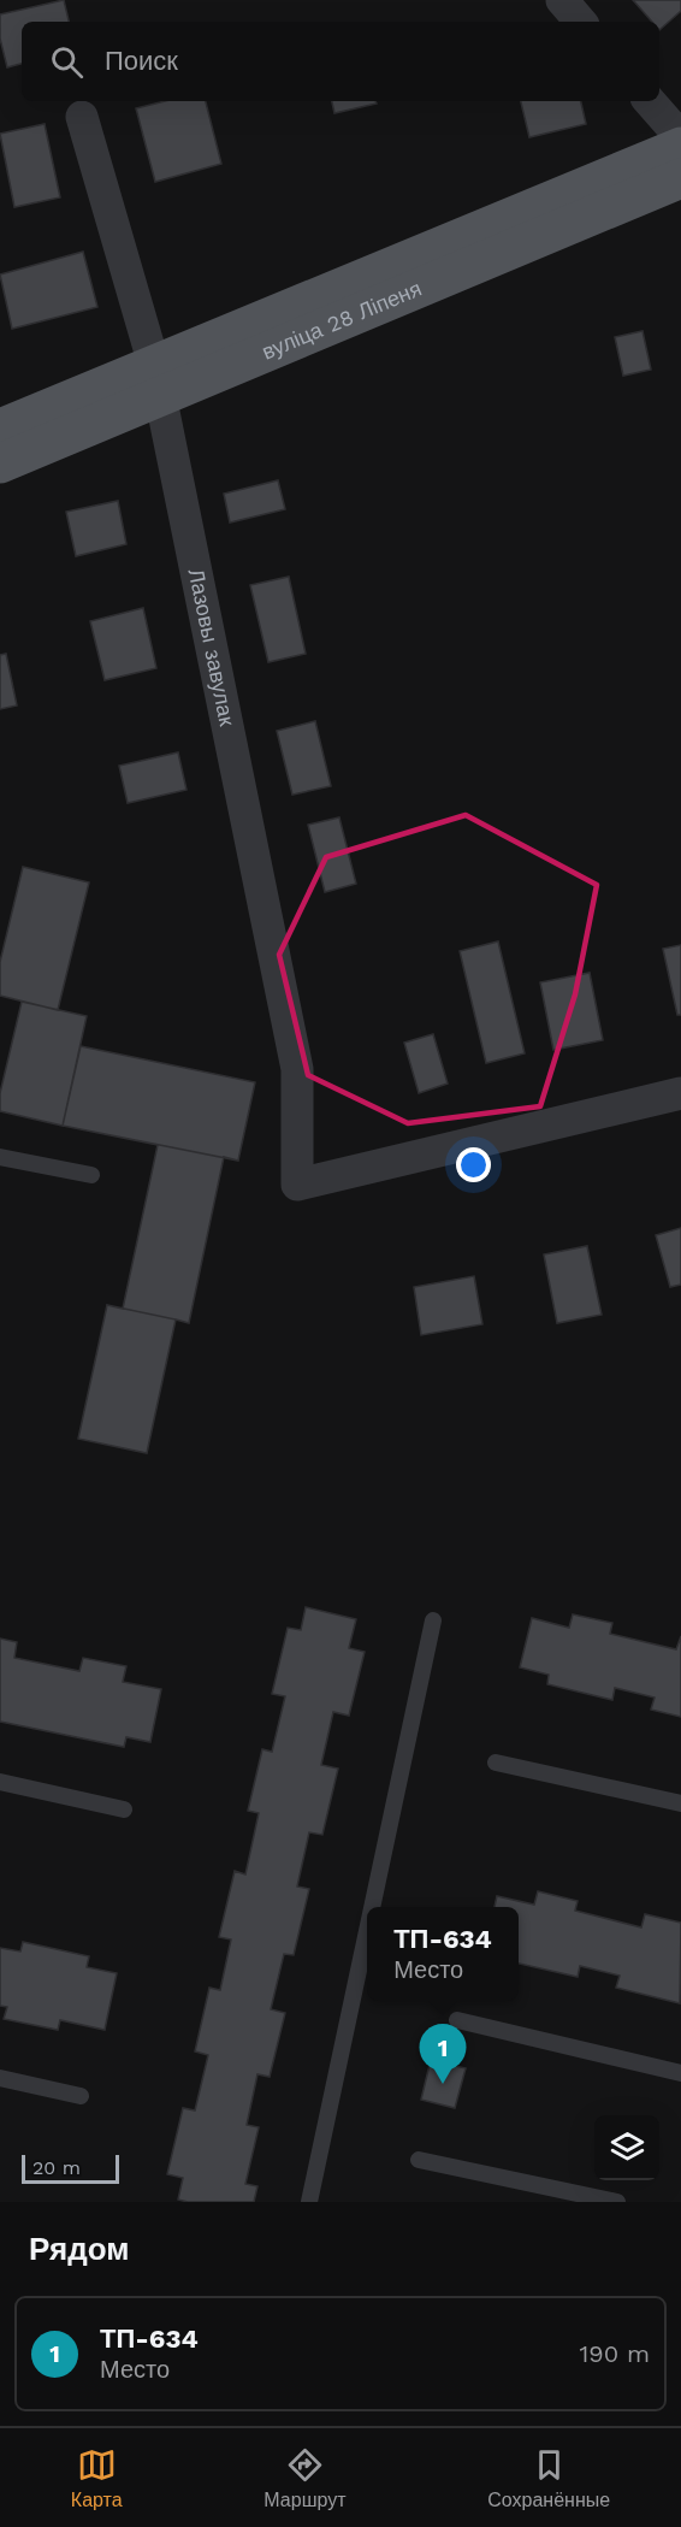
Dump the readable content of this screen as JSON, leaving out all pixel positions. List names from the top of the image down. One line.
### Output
{"streets":{"main road":["вуліца 28 Ліпеня"],"street":["Лазовы завулак"]},"crossings":[["вуліца 28 Ліпеня","Лазовы завулак"]],"scale_bar":"20 m","page":{"search":"Поиск","popup":["ТП-634","Место"],"pins":"1","scale":"20 m","heading":"Рядом","list":[{"mark":"1","name":"ТП-634","note":"Место","value":"190 m"}],"nav":["Карта","Маршрут","Сохранённые"]}}
